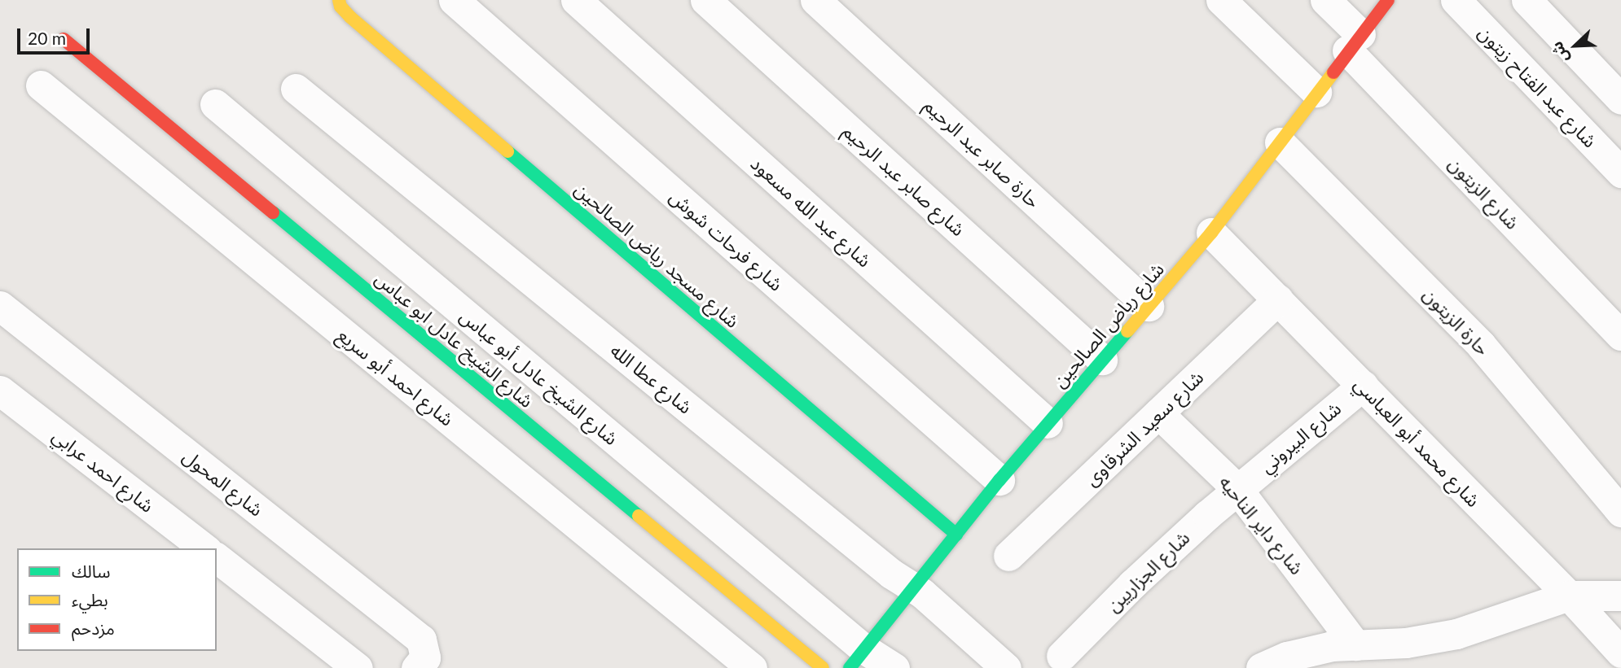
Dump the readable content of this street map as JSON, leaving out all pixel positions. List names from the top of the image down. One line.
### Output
{"streets":{"street":["شارع عبد الفتاح زيتون","حارة صابر عبد الرحيم","شارع صابر عبد الرحيم","شارع الزيتون","شارع عبد الله مسعود","شارع فرحات شوش","شارع مسجد رياض الصالحين","حارة الزيتون","شارع رياض الصالحين","شارع الشيخ عادل ابو عباس","شارع احمد أبو سريع","شارع الشيخ عادل أبو عباس","شارع عطا الله","شارع سعيد الشرقاوى","شارع البيروني","شارع محمد أبو العباسي","شارع احمد عرابي","شارع المحول","شارع داير الناحيه","شارع الجزاريين"]},"crossings":[["حارة صابر عبد الرحيم","شارع رياض الصالحين"],["شارع صابر عبد الرحيم","شارع رياض الصالحين"],["شارع الزيتون","شارع رياض الصالحين"],["شارع عبد الله مسعود","شارع رياض الصالحين"],["شارع فرحات شوش","شارع رياض الصالحين"],["شارع مسجد رياض الصالحين","شارع رياض الصالحين"],["حارة الزيتون","شارع رياض الصالحين"],["شارع رياض الصالحين","شارع الشيخ عادل أبو عباس"],["شارع رياض الصالحين","شارع عطا الله"],["شارع رياض الصالحين","شارع محمد أبو العباسي"],["شارع سعيد الشرقاوى","شارع محمد أبو العباسي"],["شارع سعيد الشرقاوى","شارع داير الناحيه"],["شارع البيروني","شارع محمد أبو العباسي"],["شارع البيروني","شارع داير الناحيه"],["شارع البيروني","شارع الجزاريين"],["شارع داير الناحيه","شارع الجزاريين"]],"legend":["سالك","بطيء","مزدحم"],"scale_bar":"20 m","north":"bottom left"}
